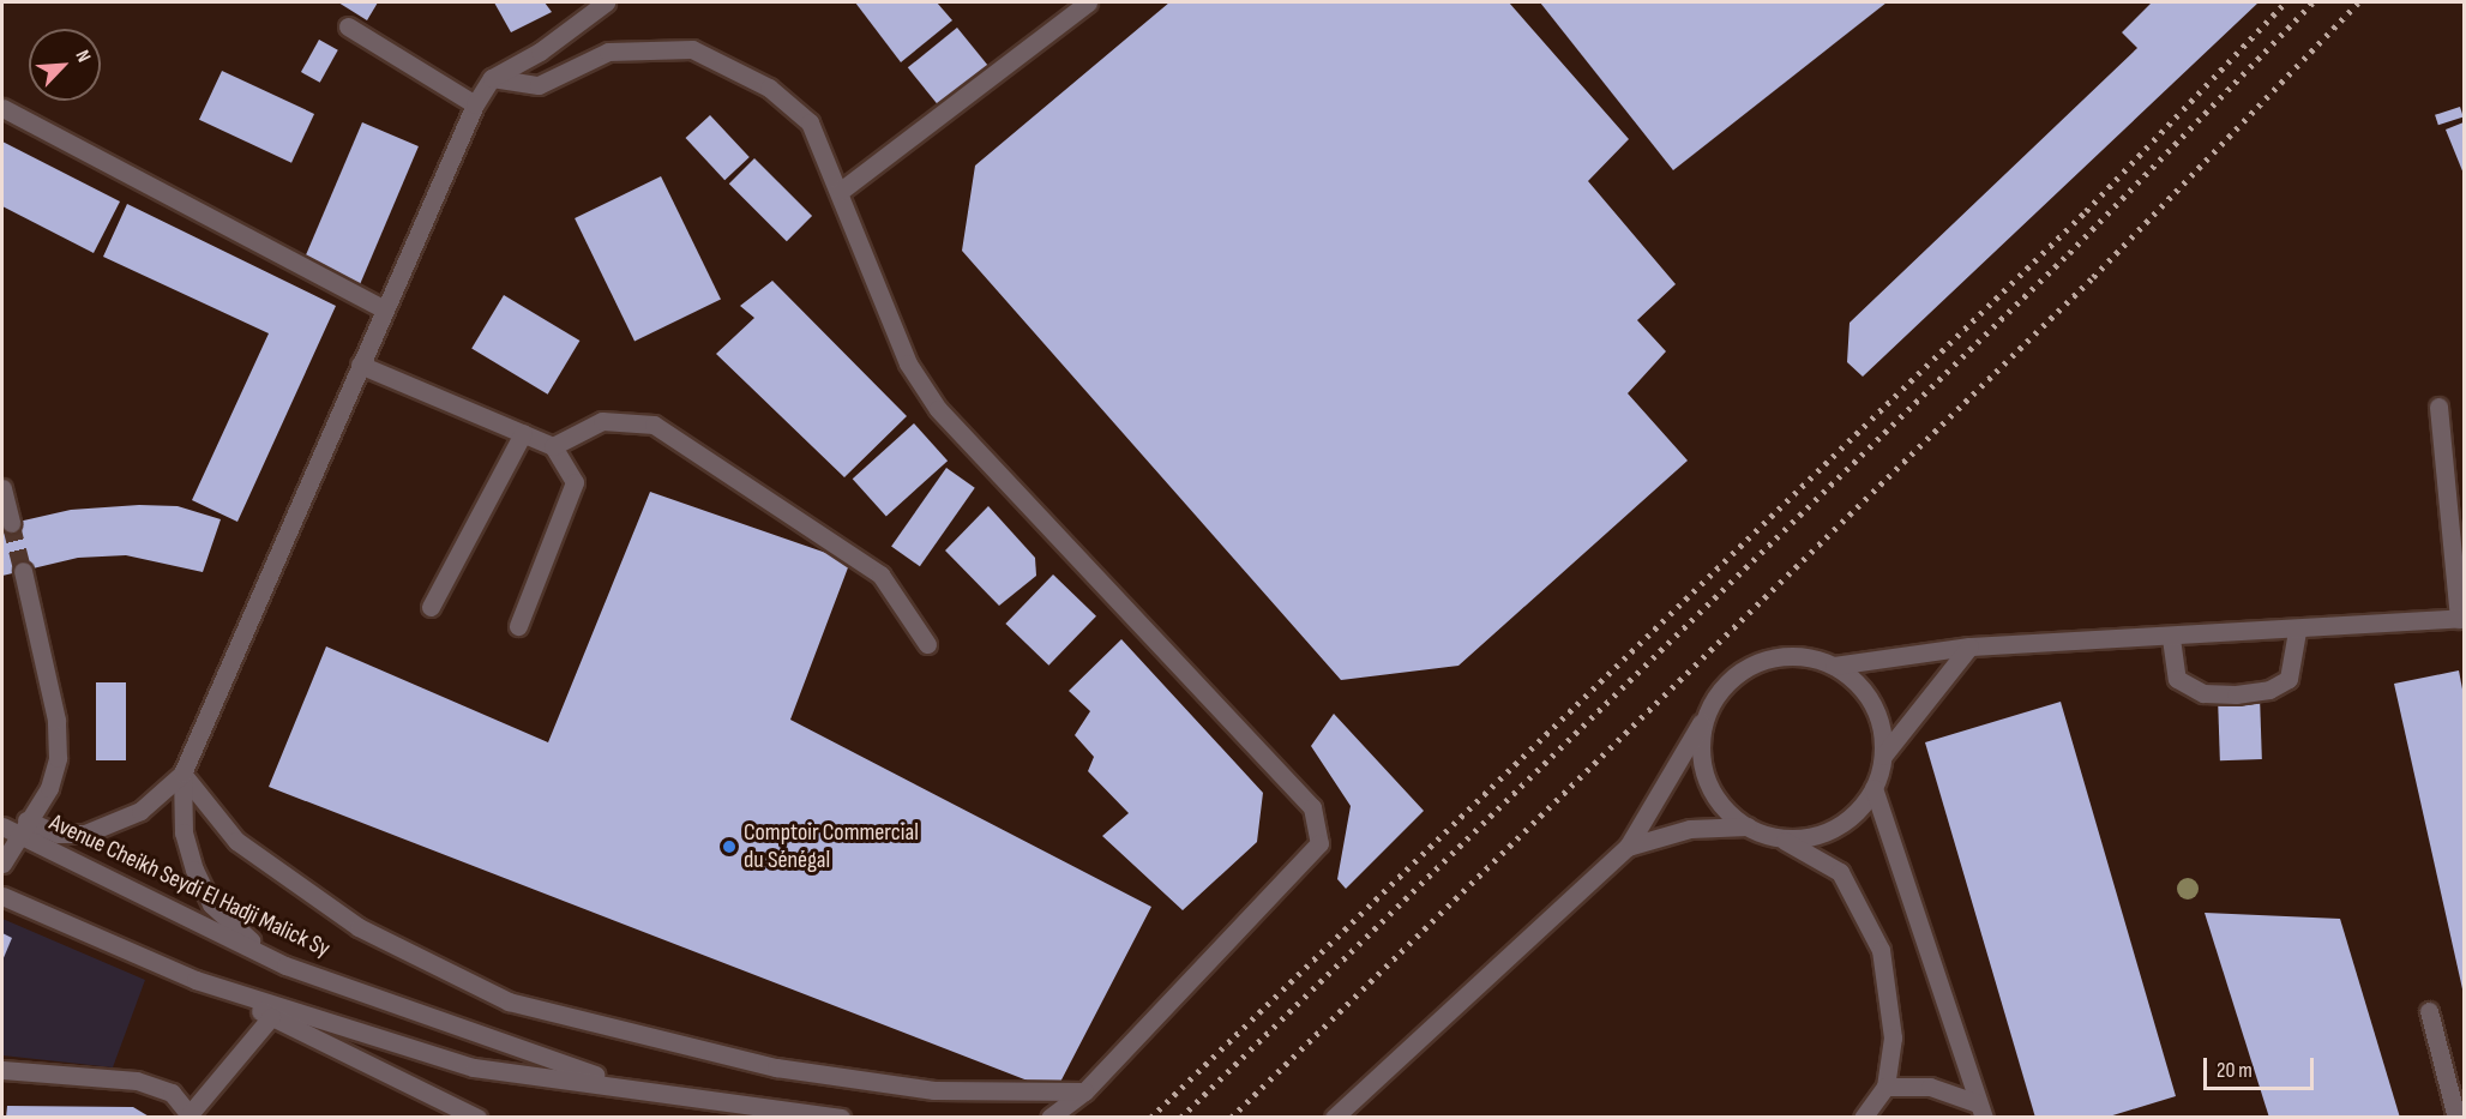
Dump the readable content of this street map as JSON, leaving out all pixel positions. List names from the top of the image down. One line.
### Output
{"streets":{"street":["Avenue Cheikh Seydi El Hadji Malick Sy"]},"places":["Comptoir Commercial du Sénégal"],"scale_bar":"20 m","north":"top right"}
